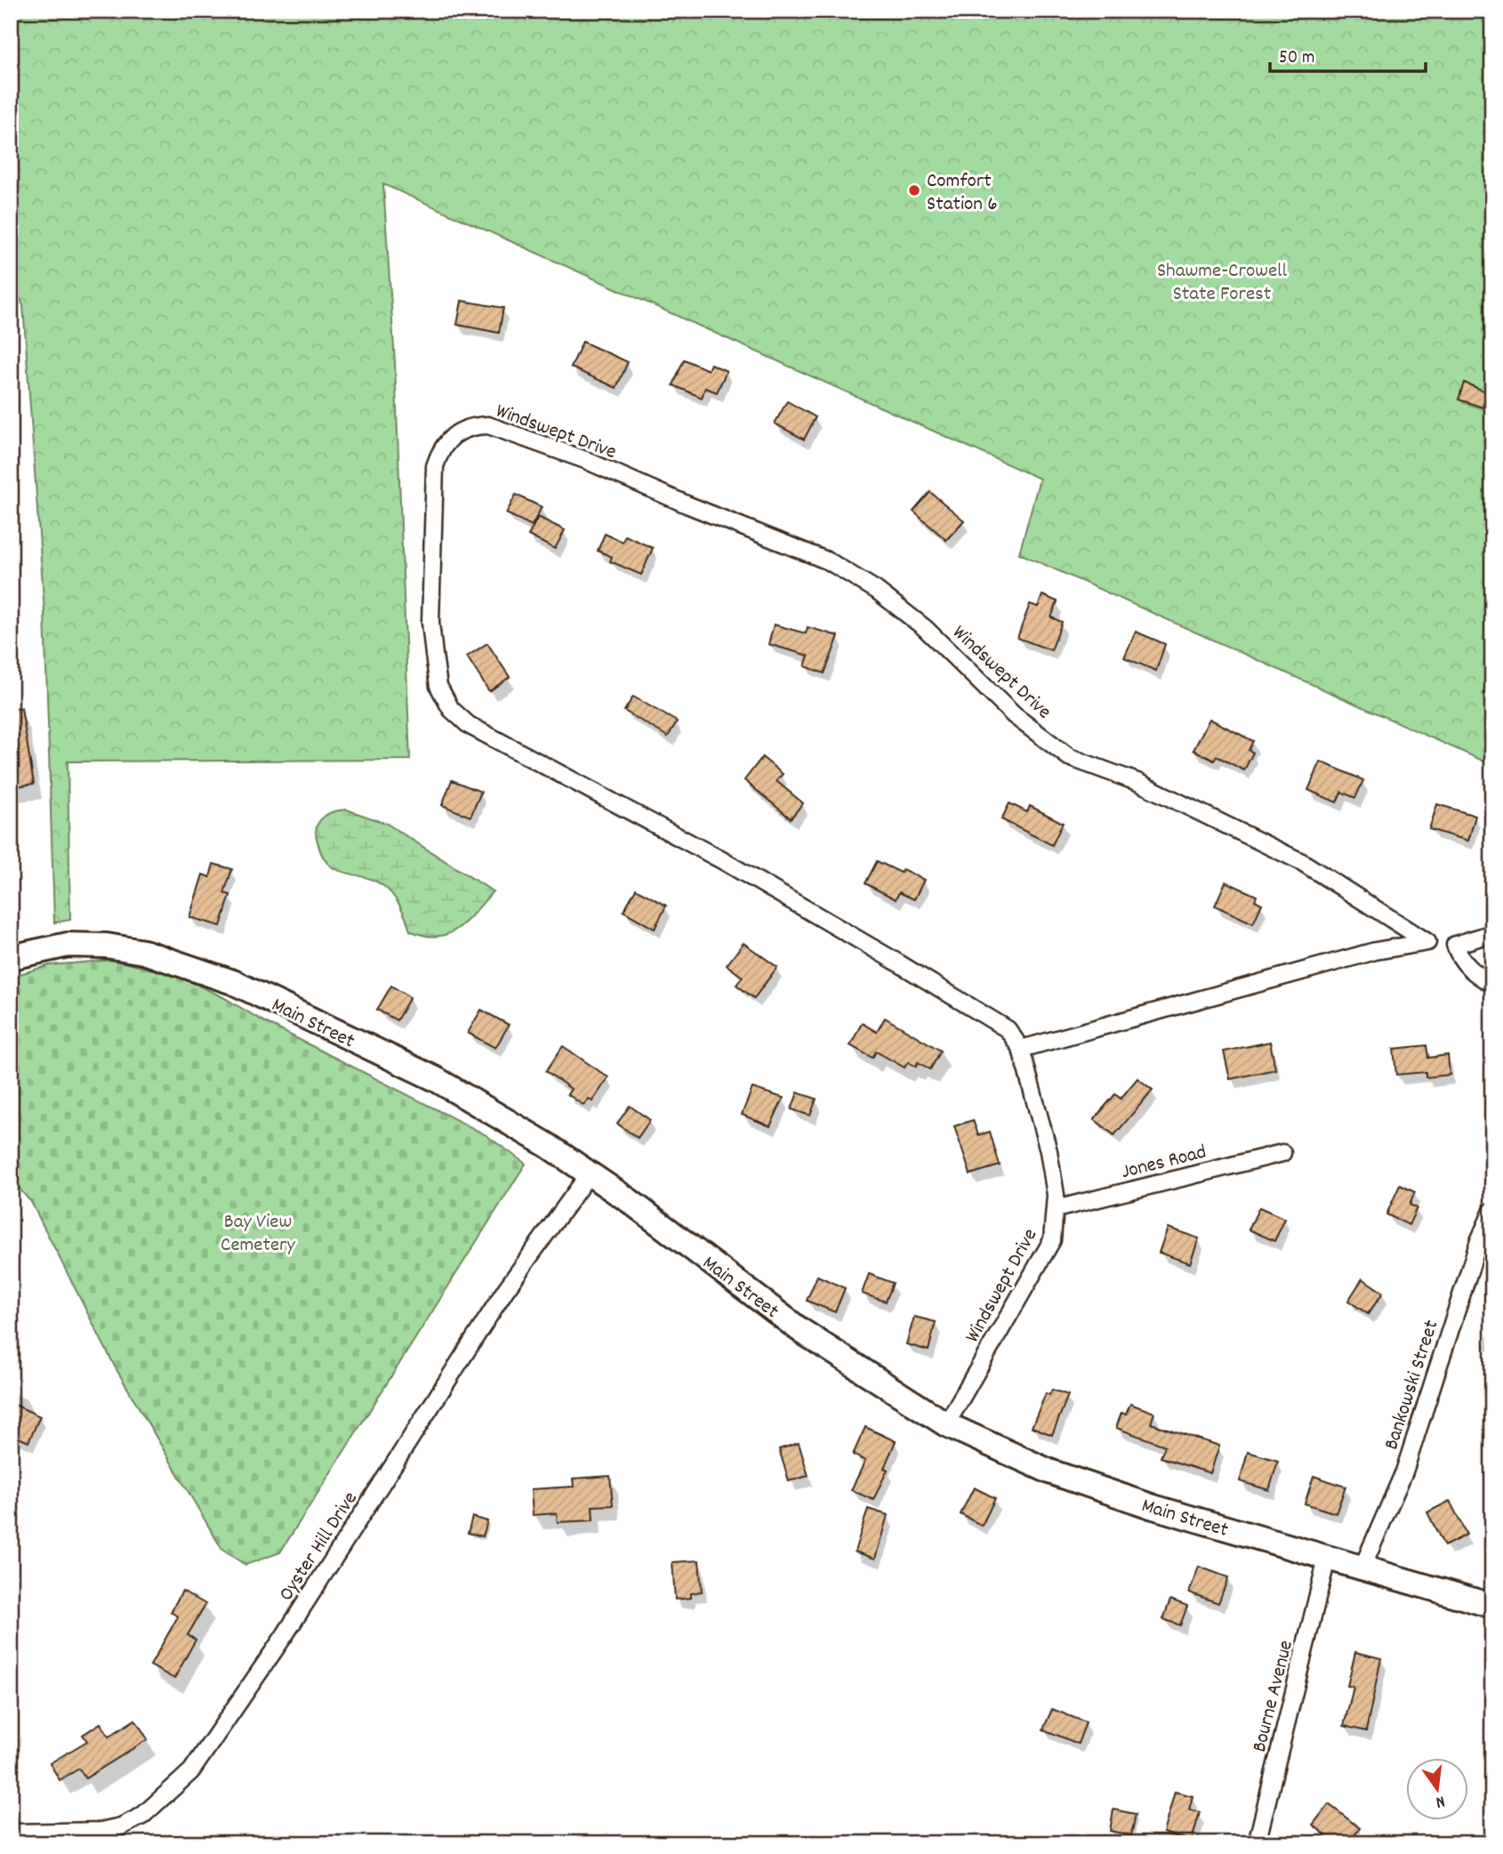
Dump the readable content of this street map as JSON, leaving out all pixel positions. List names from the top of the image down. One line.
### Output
{"streets":{"main road":["Main Street"],"street":["Windswept Drive","Jones Road","Bankowski Street","Oyster Hill Drive","Bourne Avenue"]},"crossings":[["Windswept Drive","Main Street"],["Windswept Drive","Jones Road"],["Main Street","Bankowski Street"],["Main Street","Oyster Hill Drive"],["Main Street","Bourne Avenue"]],"parks":["Shawme-Crowell State Forest","Bay View Cemetery"],"places":["Comfort Station 6"],"scale_bar":"50 m","north":"bottom"}
